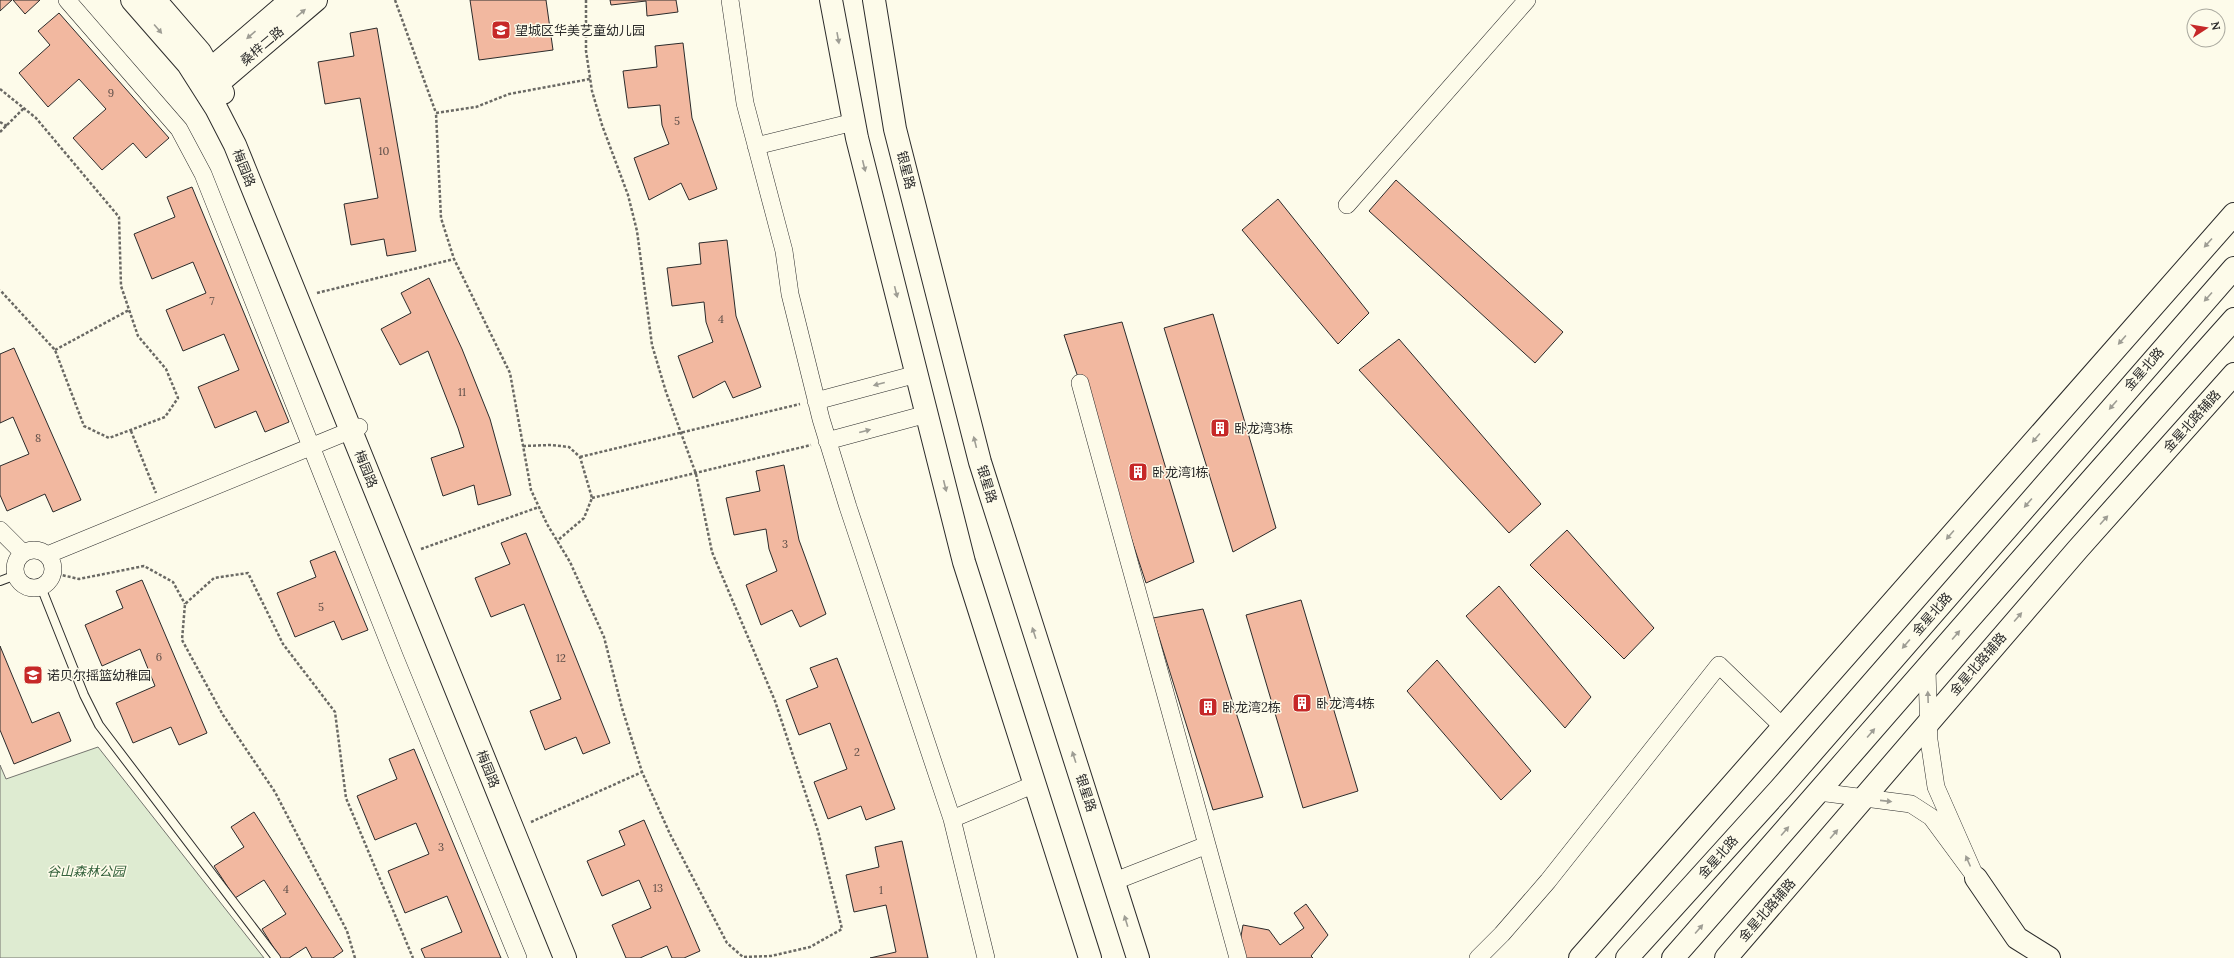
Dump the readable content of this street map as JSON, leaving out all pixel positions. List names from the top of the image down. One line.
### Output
{"streets":{"main road":["桑梓二路","梅园路","银星路","金星北路","金星北路辅路"]},"crossings":[["桑梓二路","梅园路"]],"parks":["谷山森林公园"],"places":{"school or university":["望城区华美艺童幼儿园","诺贝尔摇篮幼稚园"],"building":["卧龙湾3栋","卧龙湾1栋","卧龙湾4栋","卧龙湾2栋"]},"house_numbers":["9","5","10","7","4","11","8","3","5","6","12","2","3","13","4","1"],"north":"right"}
